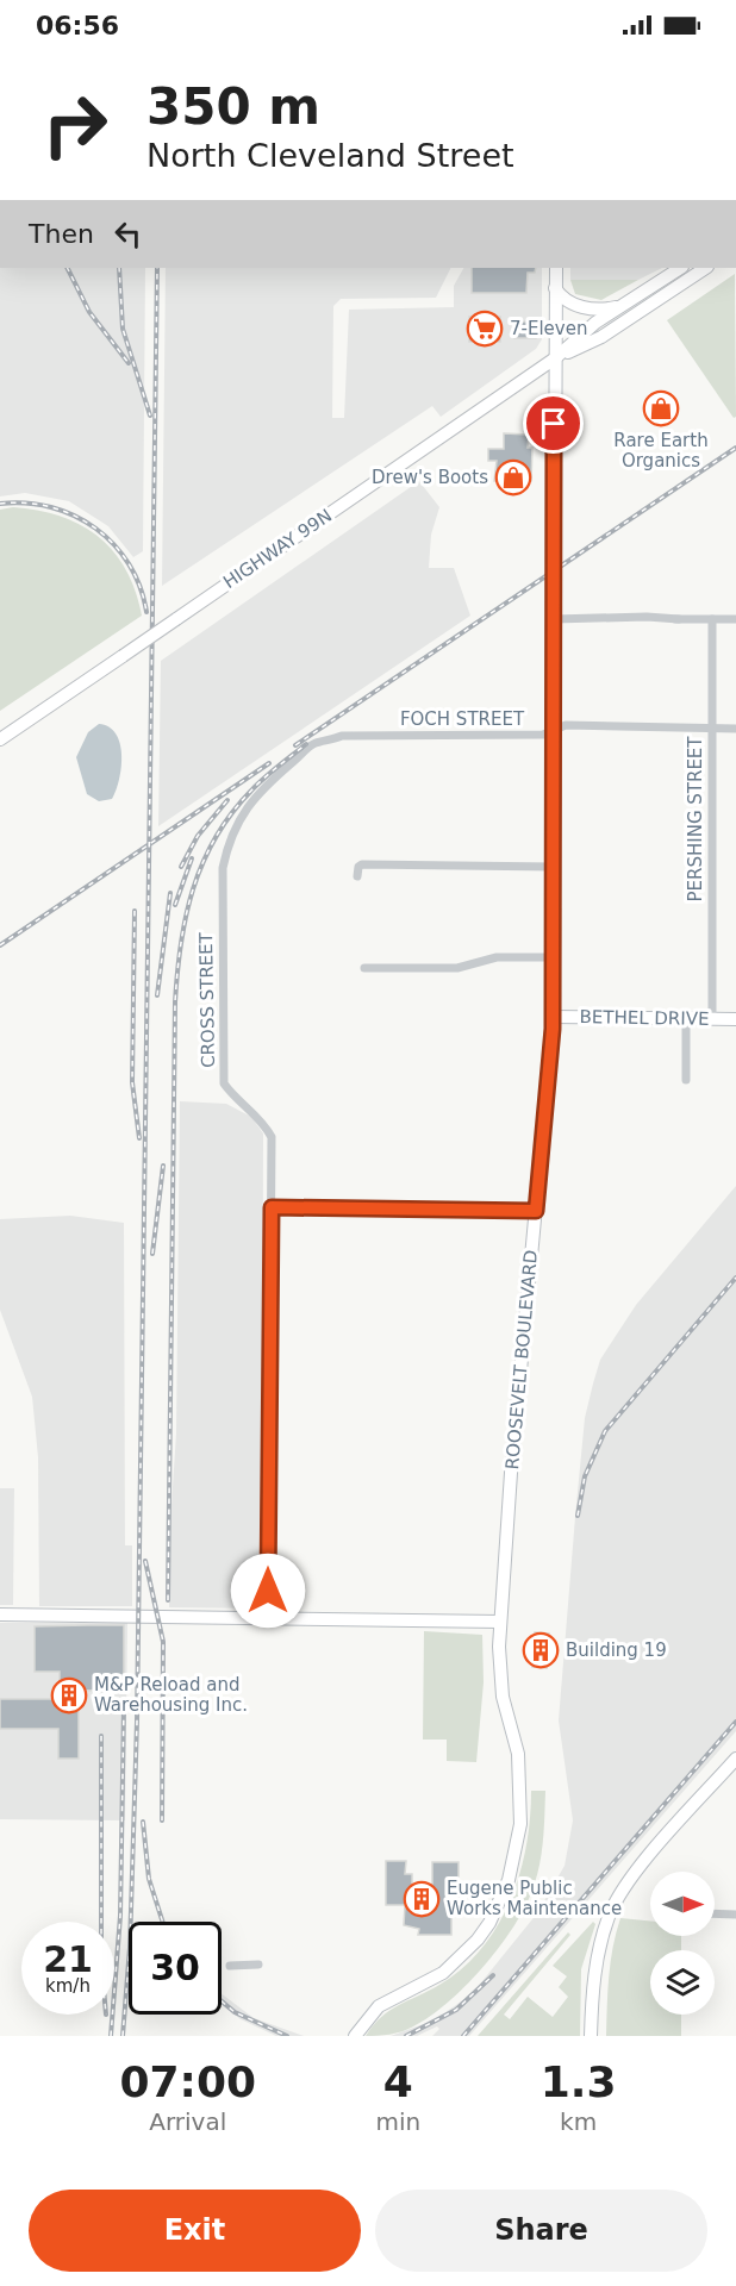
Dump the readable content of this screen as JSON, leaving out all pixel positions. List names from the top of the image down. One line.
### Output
{"streets":{"main road":["HIGHWAY 99N","BETHEL DRIVE","ROOSEVELT BOULEVARD"],"street":["FOCH STREET","PERSHING STREET","CROSS STREET"]},"crossings":[["HIGHWAY 99N","ROOSEVELT BOULEVARD"],["FOCH STREET","PERSHING STREET"],["FOCH STREET","CROSS STREET"],["FOCH STREET","ROOSEVELT BOULEVARD"],["PERSHING STREET","BETHEL DRIVE"],["BETHEL DRIVE","ROOSEVELT BOULEVARD"]],"places":{"supermarket":["7-Eleven"],"shop":["Rare Earth Organics","Drew's Boots"],"building":["Building 19","M&P Reload and Warehousing Inc.","Eugene Public Works Maintenance"]},"north":"right","page":{"status":"06:56","turn":["350 m","North Cleveland Street"],"then":"Then","speed":"21 km/h","limit":"30","eta":["07:00","Arrival","4","min","1.3","km"],"buttons":["Exit","Share"]}}
